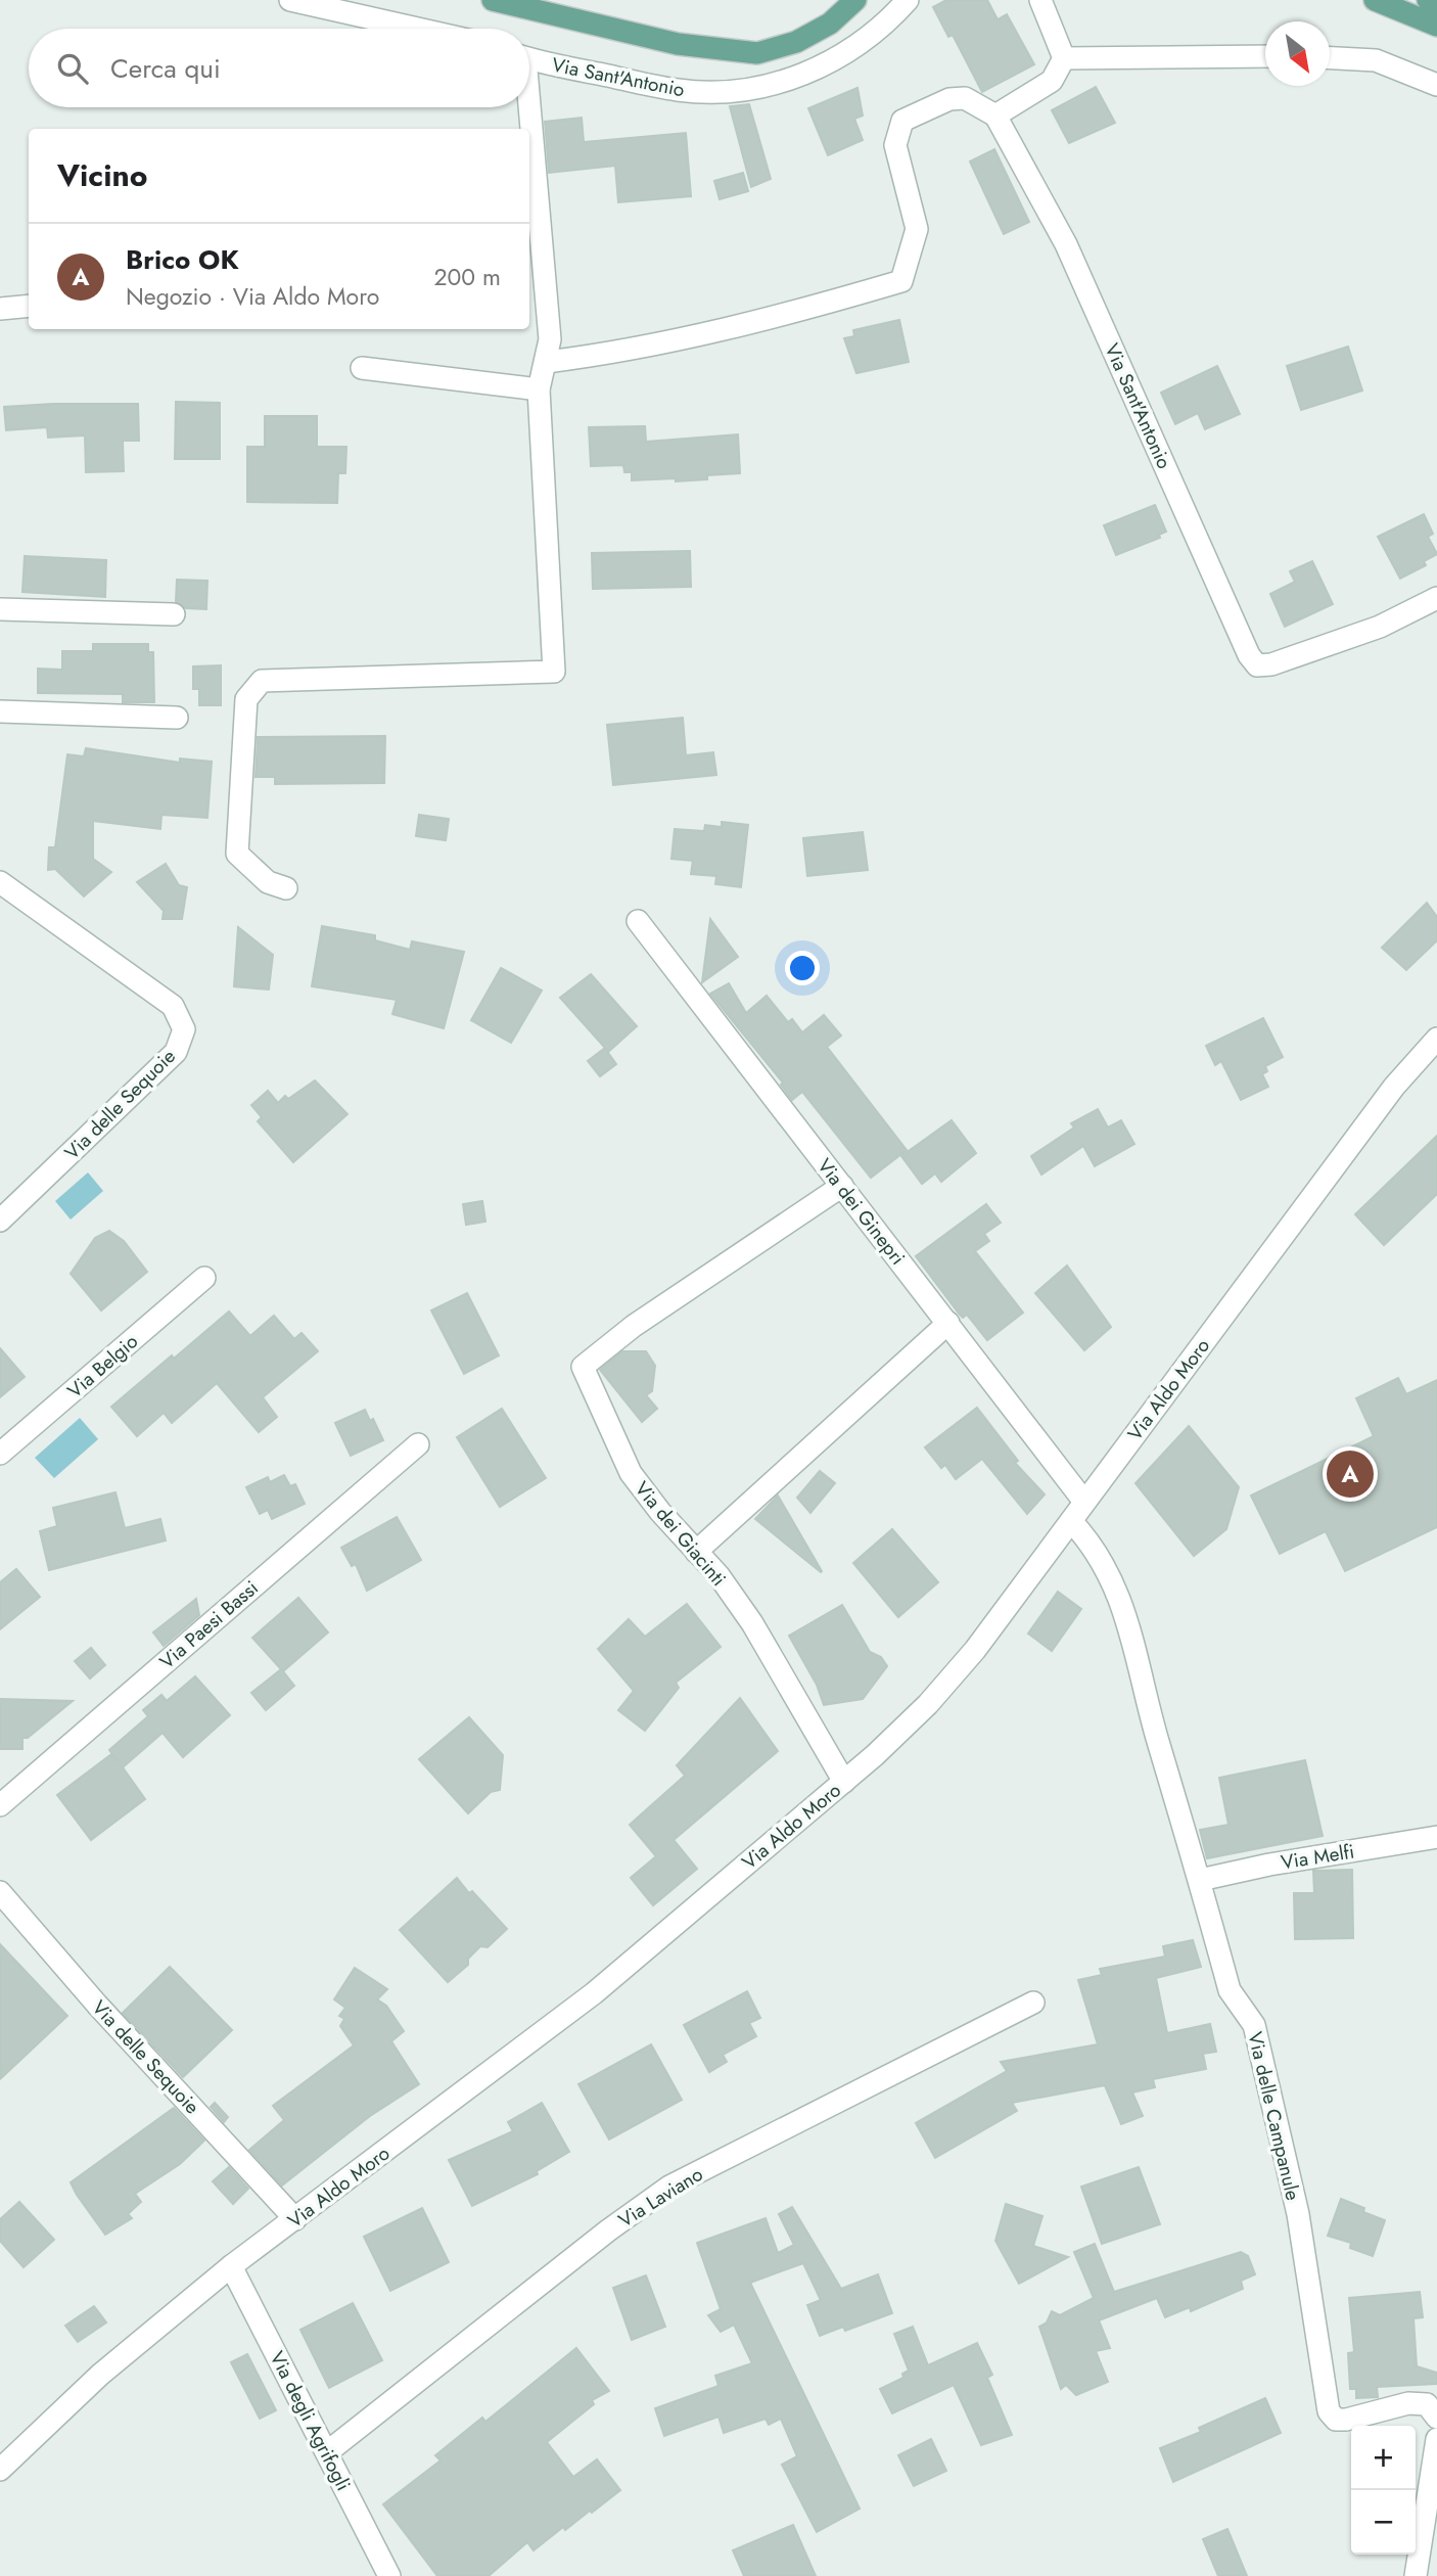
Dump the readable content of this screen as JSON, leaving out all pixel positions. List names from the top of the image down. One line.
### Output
{"streets":{"street":["Via Sant'Antonio","Via delle Sequoie","Via dei Ginepri","Via Belgio","Via Aldo Moro","Via dei Giacinti","Via Paesi Bassi","Via Melfi","Via delle Campanule","Via Laviano","Via degli Agrifogli"]},"crossings":[["Via delle Sequoie","Via Aldo Moro"],["Via dei Ginepri","Via Aldo Moro"],["Via dei Ginepri","Via dei Giacinti"],["Via Aldo Moro","Via dei Giacinti"],["Via Aldo Moro","Via delle Campanule"],["Via Aldo Moro","Via degli Agrifogli"],["Via Melfi","Via delle Campanule"],["Via Laviano","Via degli Agrifogli"]],"north":"bottom right","page":{"search":"Cerca qui","heading":"Vicino","list":[{"mark":"A","name":"Brico OK","note":"Negozio · Via Aldo Moro","value":"200 m"}],"pins":"A","map_buttons":["+","−"]}}
